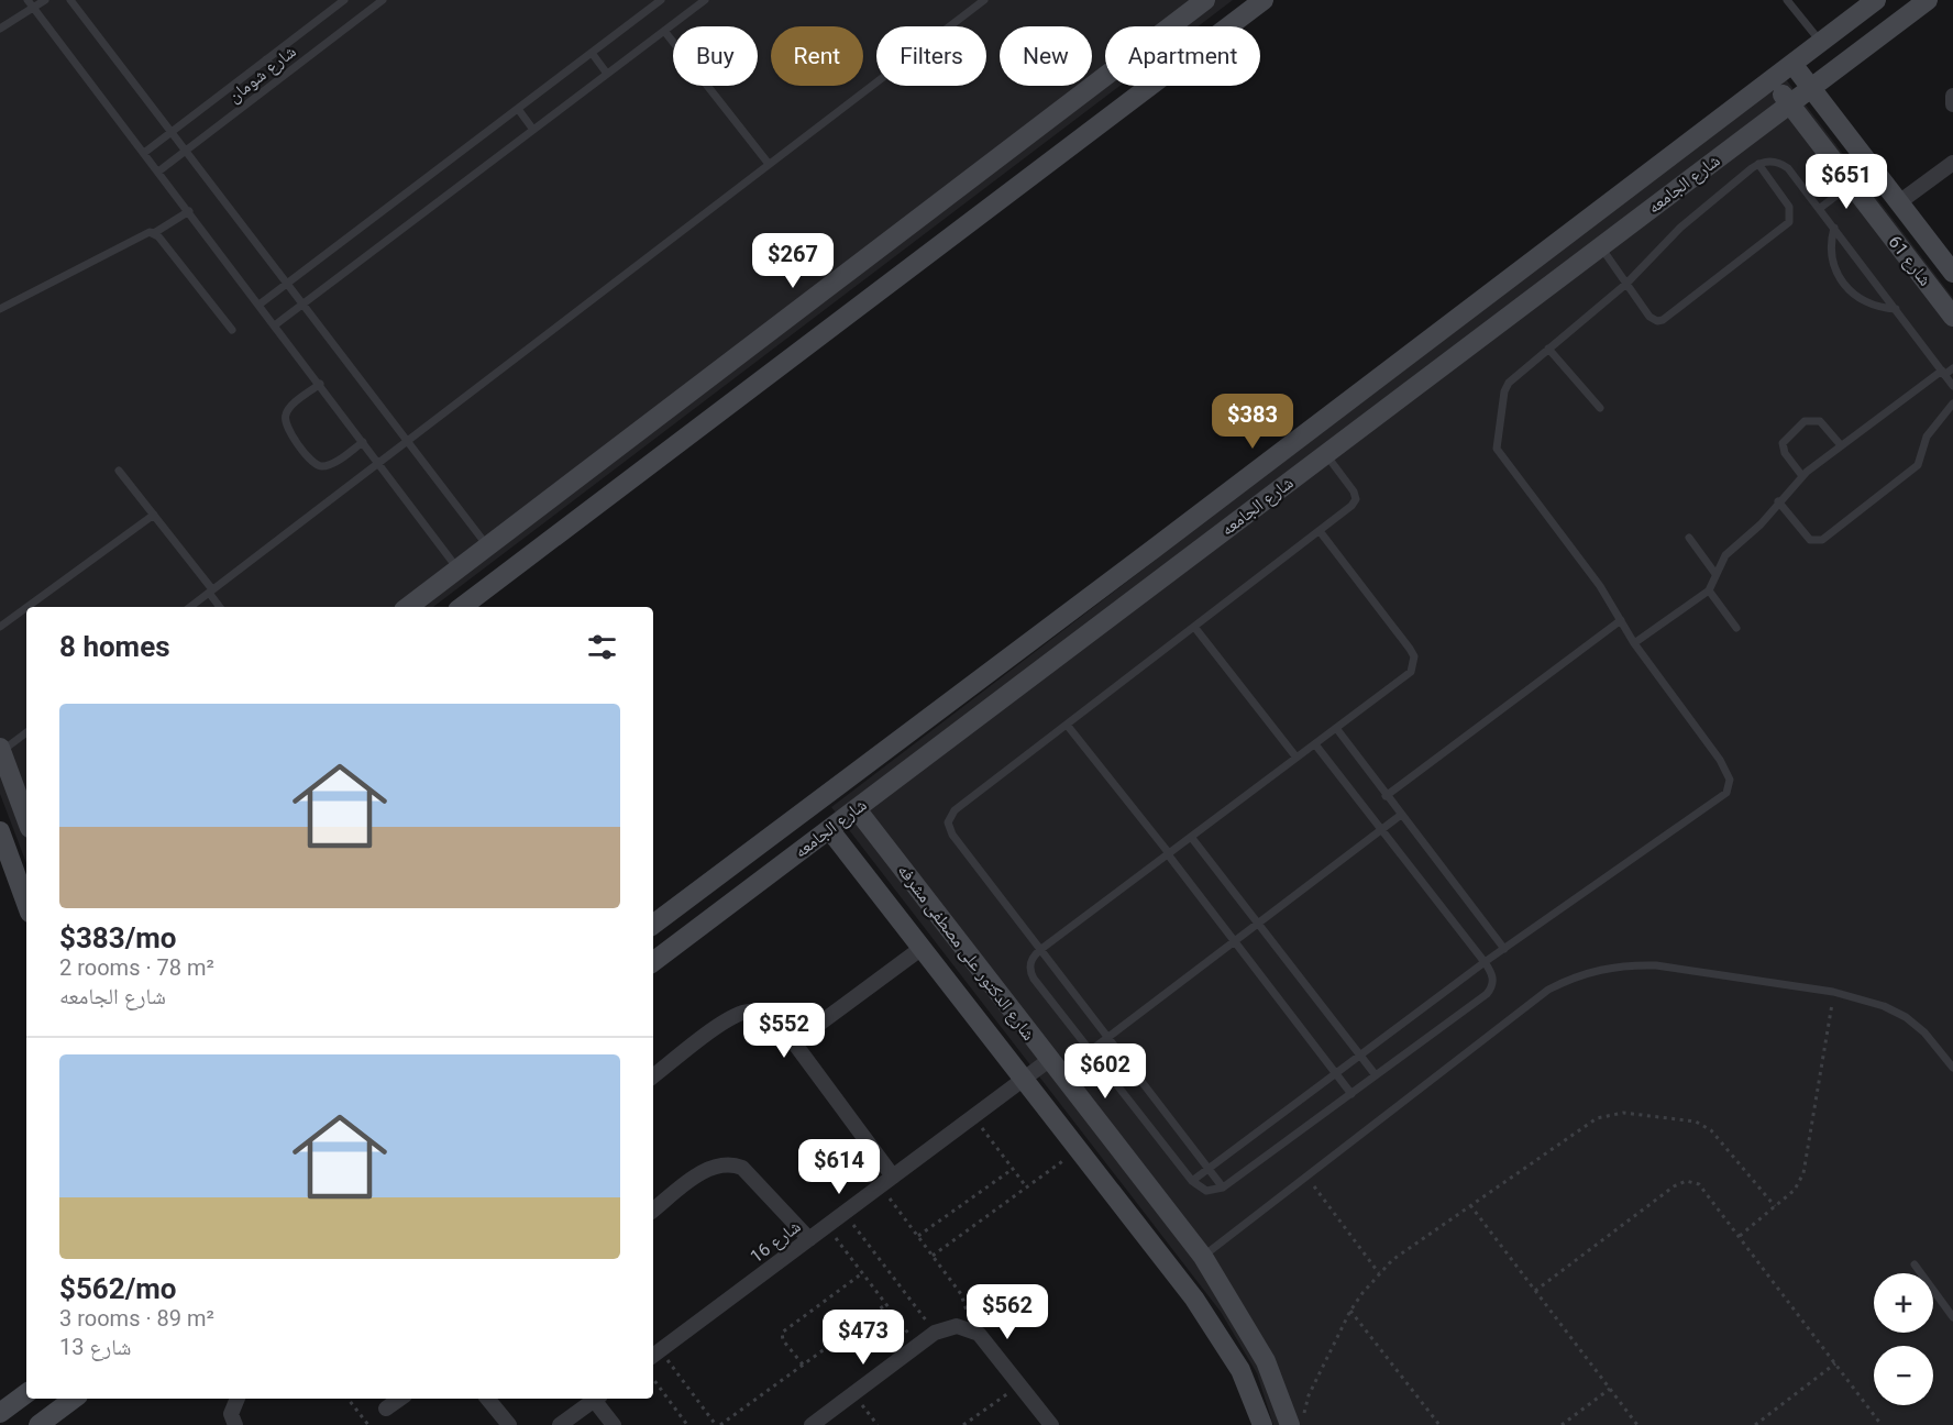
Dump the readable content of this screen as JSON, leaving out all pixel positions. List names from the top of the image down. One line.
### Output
{"streets":{"main road":["شارع الجامعه","شارع 61","شارع الدكتور على مصطفى مشرفه"],"street":["شارع 16"],"lane":["شارع شومان"]},"crossings":[["شارع الجامعه","شارع 61"],["شارع الجامعه","شارع الدكتور على مصطفى مشرفه"],["شارع الدكتور على مصطفى مشرفه","شارع 16"]],"page":{"chip":["Buy","Rent","Filters","New","Apartment"],"price":["$651","$267","$383","$552","$602","$614","$562","$473"],"heading":"8 homes","list":[{"name":"$383/mo","note":"2 rooms · 78 m² · شارع الجامعه"},{"name":"$562/mo","note":"3 rooms · 89 m² · شارع 13"}],"map_buttons":["+","−"]}}
